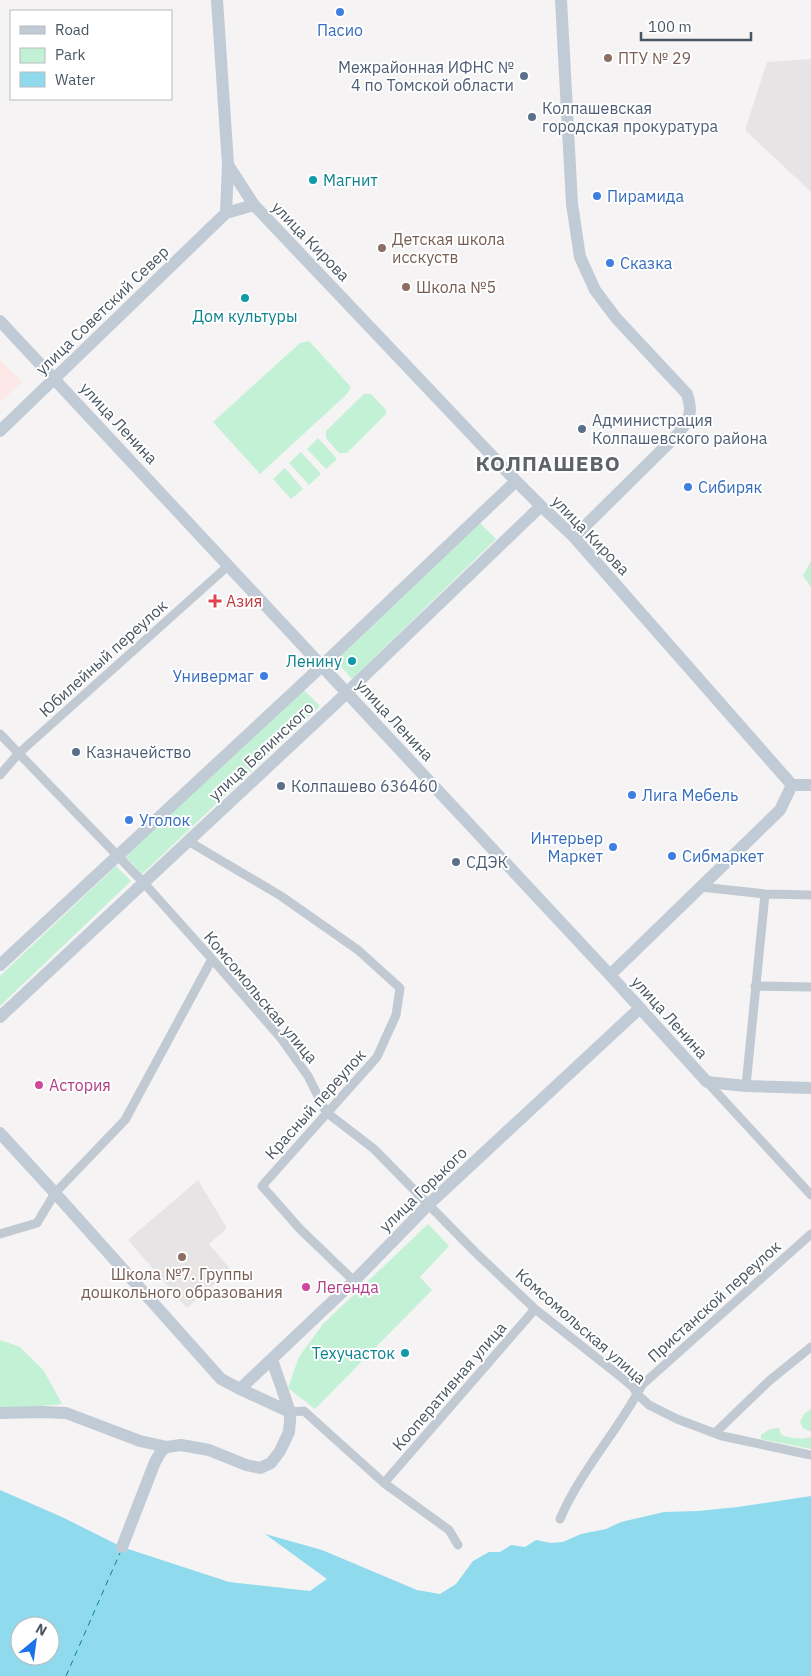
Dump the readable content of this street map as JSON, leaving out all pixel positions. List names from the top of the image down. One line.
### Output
{"streets":{"street":["улица Кирова","улица Советский Север","улица Ленина","Юбилейный переулок","улица Белинского","Комсомольская улица","Красный переулок","улица Горького","Пристанской переулок","Кооперативная улица"]},"crossings":[["улица Кирова","улица Белинского"],["улица Советский Север","улица Ленина"],["улица Ленина","Юбилейный переулок"],["улица Ленина","улица Белинского"],["улица Ленина","улица Горького"],["Юбилейный переулок","Комсомольская улица"],["улица Белинского","Комсомольская улица"],["улица Белинского","Красный переулок"],["Комсомольская улица","Красный переулок"],["Комсомольская улица","улица Горького"],["Комсомольская улица","Пристанской переулок"],["Комсомольская улица","Кооперативная улица"],["Красный переулок","улица Горького"]],"districts":["КОЛПАШЕВО"],"places":{"other":["Пасио","ПТУ № 29","Межрайонная ИФНС № 4 по Томской области","Колпашевская городская прокуратура","Магнит","Пирамида","Детская школа исскуств","Сказка","Школа №5","Дом культуры","Администрация Колпашевского района","Сибиряк","Ленину","Универмаг","Казначейство","Колпашево 636460","Лига Мебель","Уголок","Интерьер Маркет","Сибмаркет","СДЭК","Астория","Школа №7. Группы дошкольного образования","Легенда","Техучасток"],"health":["Азия"]},"legend":["Road","Park","Water"],"scale_bar":"100 m","north":"top right"}
